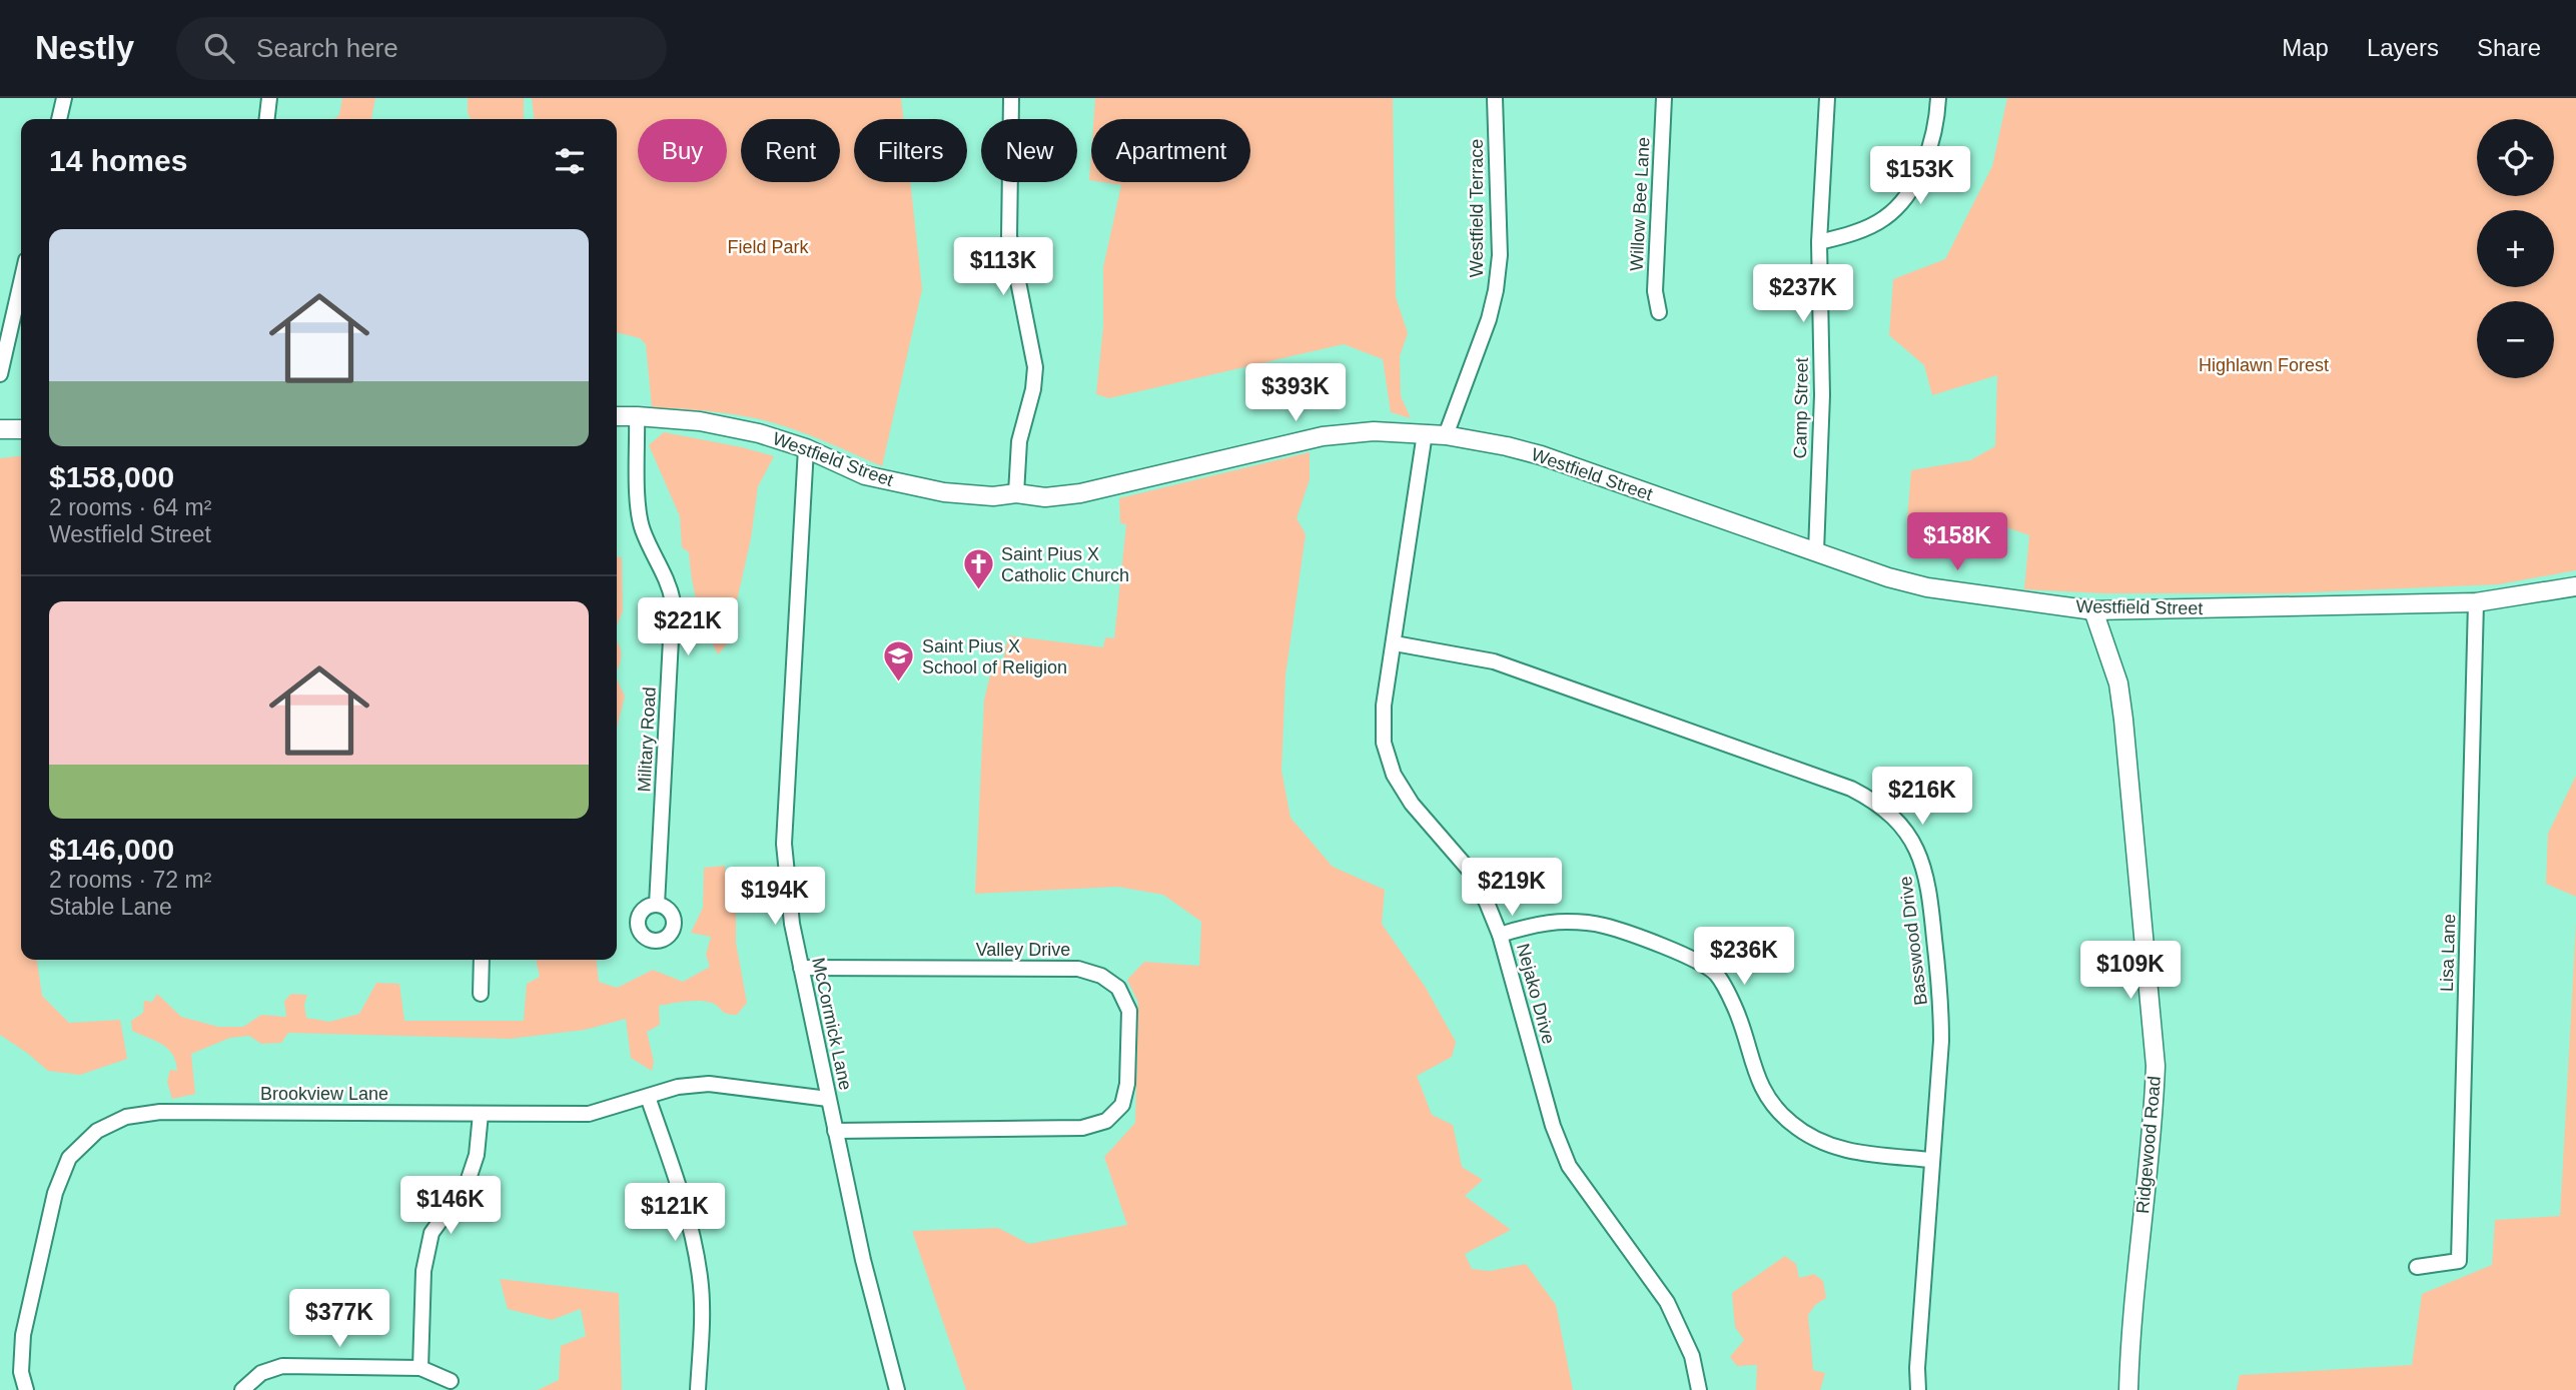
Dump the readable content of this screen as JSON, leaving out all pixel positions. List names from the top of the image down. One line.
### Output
{"streets":{"main road":["Westfield Street","Ridgewood Road"],"street":["Willow Bee Lane","Westfield Terrace","Camp Street","Military Road","Basswood Drive","Valley Drive","Lisa Lane","Nejako Drive","McCormick Lane","Brookview Lane"]},"crossings":[["Westfield Terrace","Westfield Street"],["Camp Street","Westfield Street"],["Westfield Street","Military Road"],["Westfield Street","Lisa Lane"],["Westfield Street","Nejako Drive"],["Westfield Street","McCormick Lane"],["Westfield Street","Ridgewood Road"],["Basswood Drive","Nejako Drive"],["Valley Drive","McCormick Lane"],["McCormick Lane","Brookview Lane"]],"parks":["Field Park","Highlawn Forest"],"places":{"church":["Saint Pius X Catholic Church"],"school or university":["Saint Pius X School of Religion"]},"page":{"header":"Nestly","search":"Search here","nav":["Map","Layers","Share"],"map_buttons":["+","−"],"chip":["Buy","Rent","Filters","New","Apartment"],"heading":"14 homes","price":["$153K","$113K","$237K","$393K","$158K","$221K","$216K","$219K","$194K","$236K","$109K","$146K","$121K","$377K"],"list":[{"name":"$158,000","note":"2 rooms · 64 m² · Westfield Street"},{"name":"$146,000","note":"2 rooms · 72 m² · Stable Lane"}]}}
